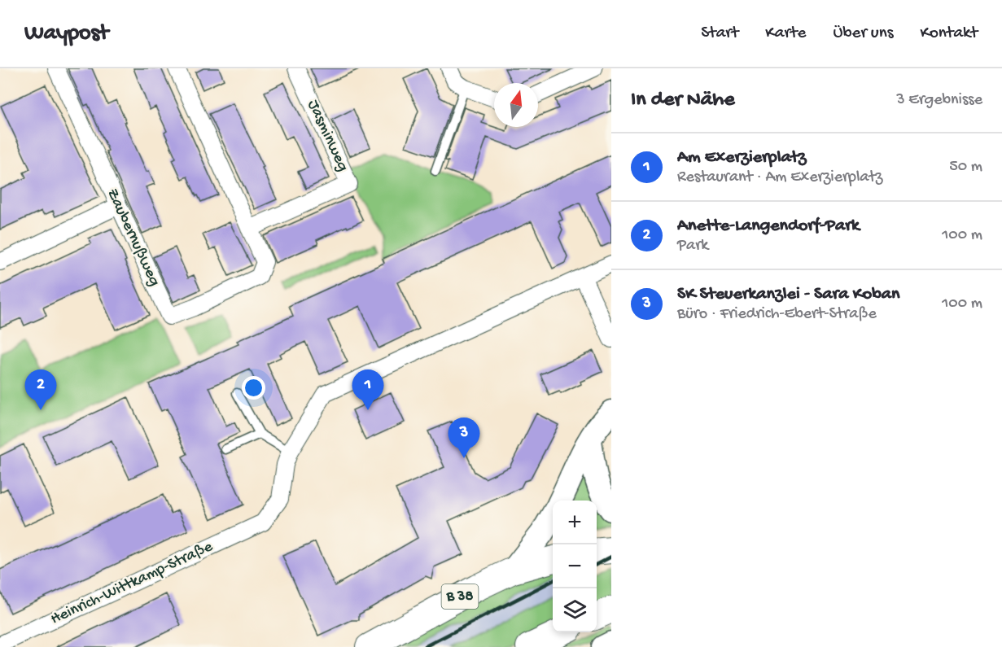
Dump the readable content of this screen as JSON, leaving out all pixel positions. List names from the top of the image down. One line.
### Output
{"streets":{"main road":["B 38"],"street":["Jasminweg","Zaubernußweg","Heinrich-Wittkamp-Straße"]},"crossings":[["Jasminweg","Zaubernußweg"]],"north":"top","page":{"header":"Waypost","nav":["Start","Karte","Über uns","Kontakt"],"heading":["In der Nähe","3 Ergebnisse"],"list":[{"mark":"1","name":"Am Exerzierplatz","note":"Restaurant · Am Exerzierplatz","value":"50 m"},{"mark":"2","name":"Anette-Langendorf-Park","note":"Park","value":"100 m"},{"mark":"3","name":"SK Steuerkanzlei - Sara Koban","note":"Büro · Friedrich-Ebert-Straße","value":"100 m"}],"pins":["1","2","3"],"map_buttons":["+","−"]}}
